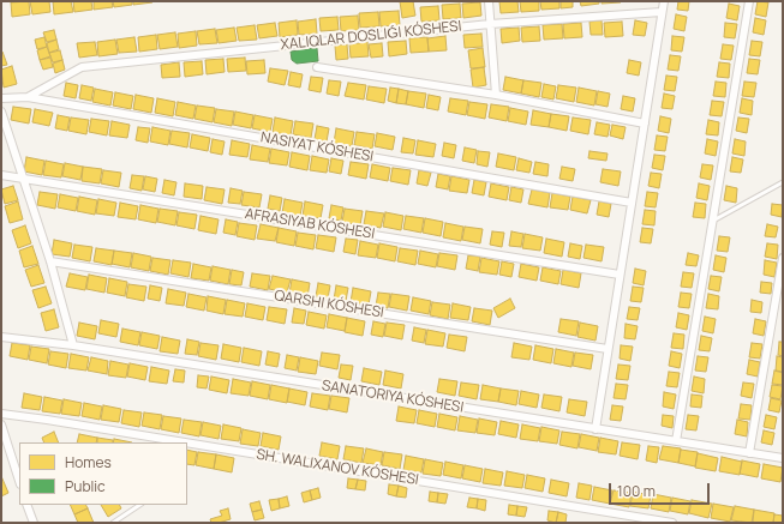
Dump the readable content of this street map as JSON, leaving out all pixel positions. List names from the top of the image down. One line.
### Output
{"streets":{"street":["NASIYAT KÓSHESI","AFRASIYAB KÓSHESI","SANATORIYA KÓSHESI","SH. WALIXANOV KÓSHESI"]},"legend":["Homes","Public"],"scale_bar":"100 m"}
